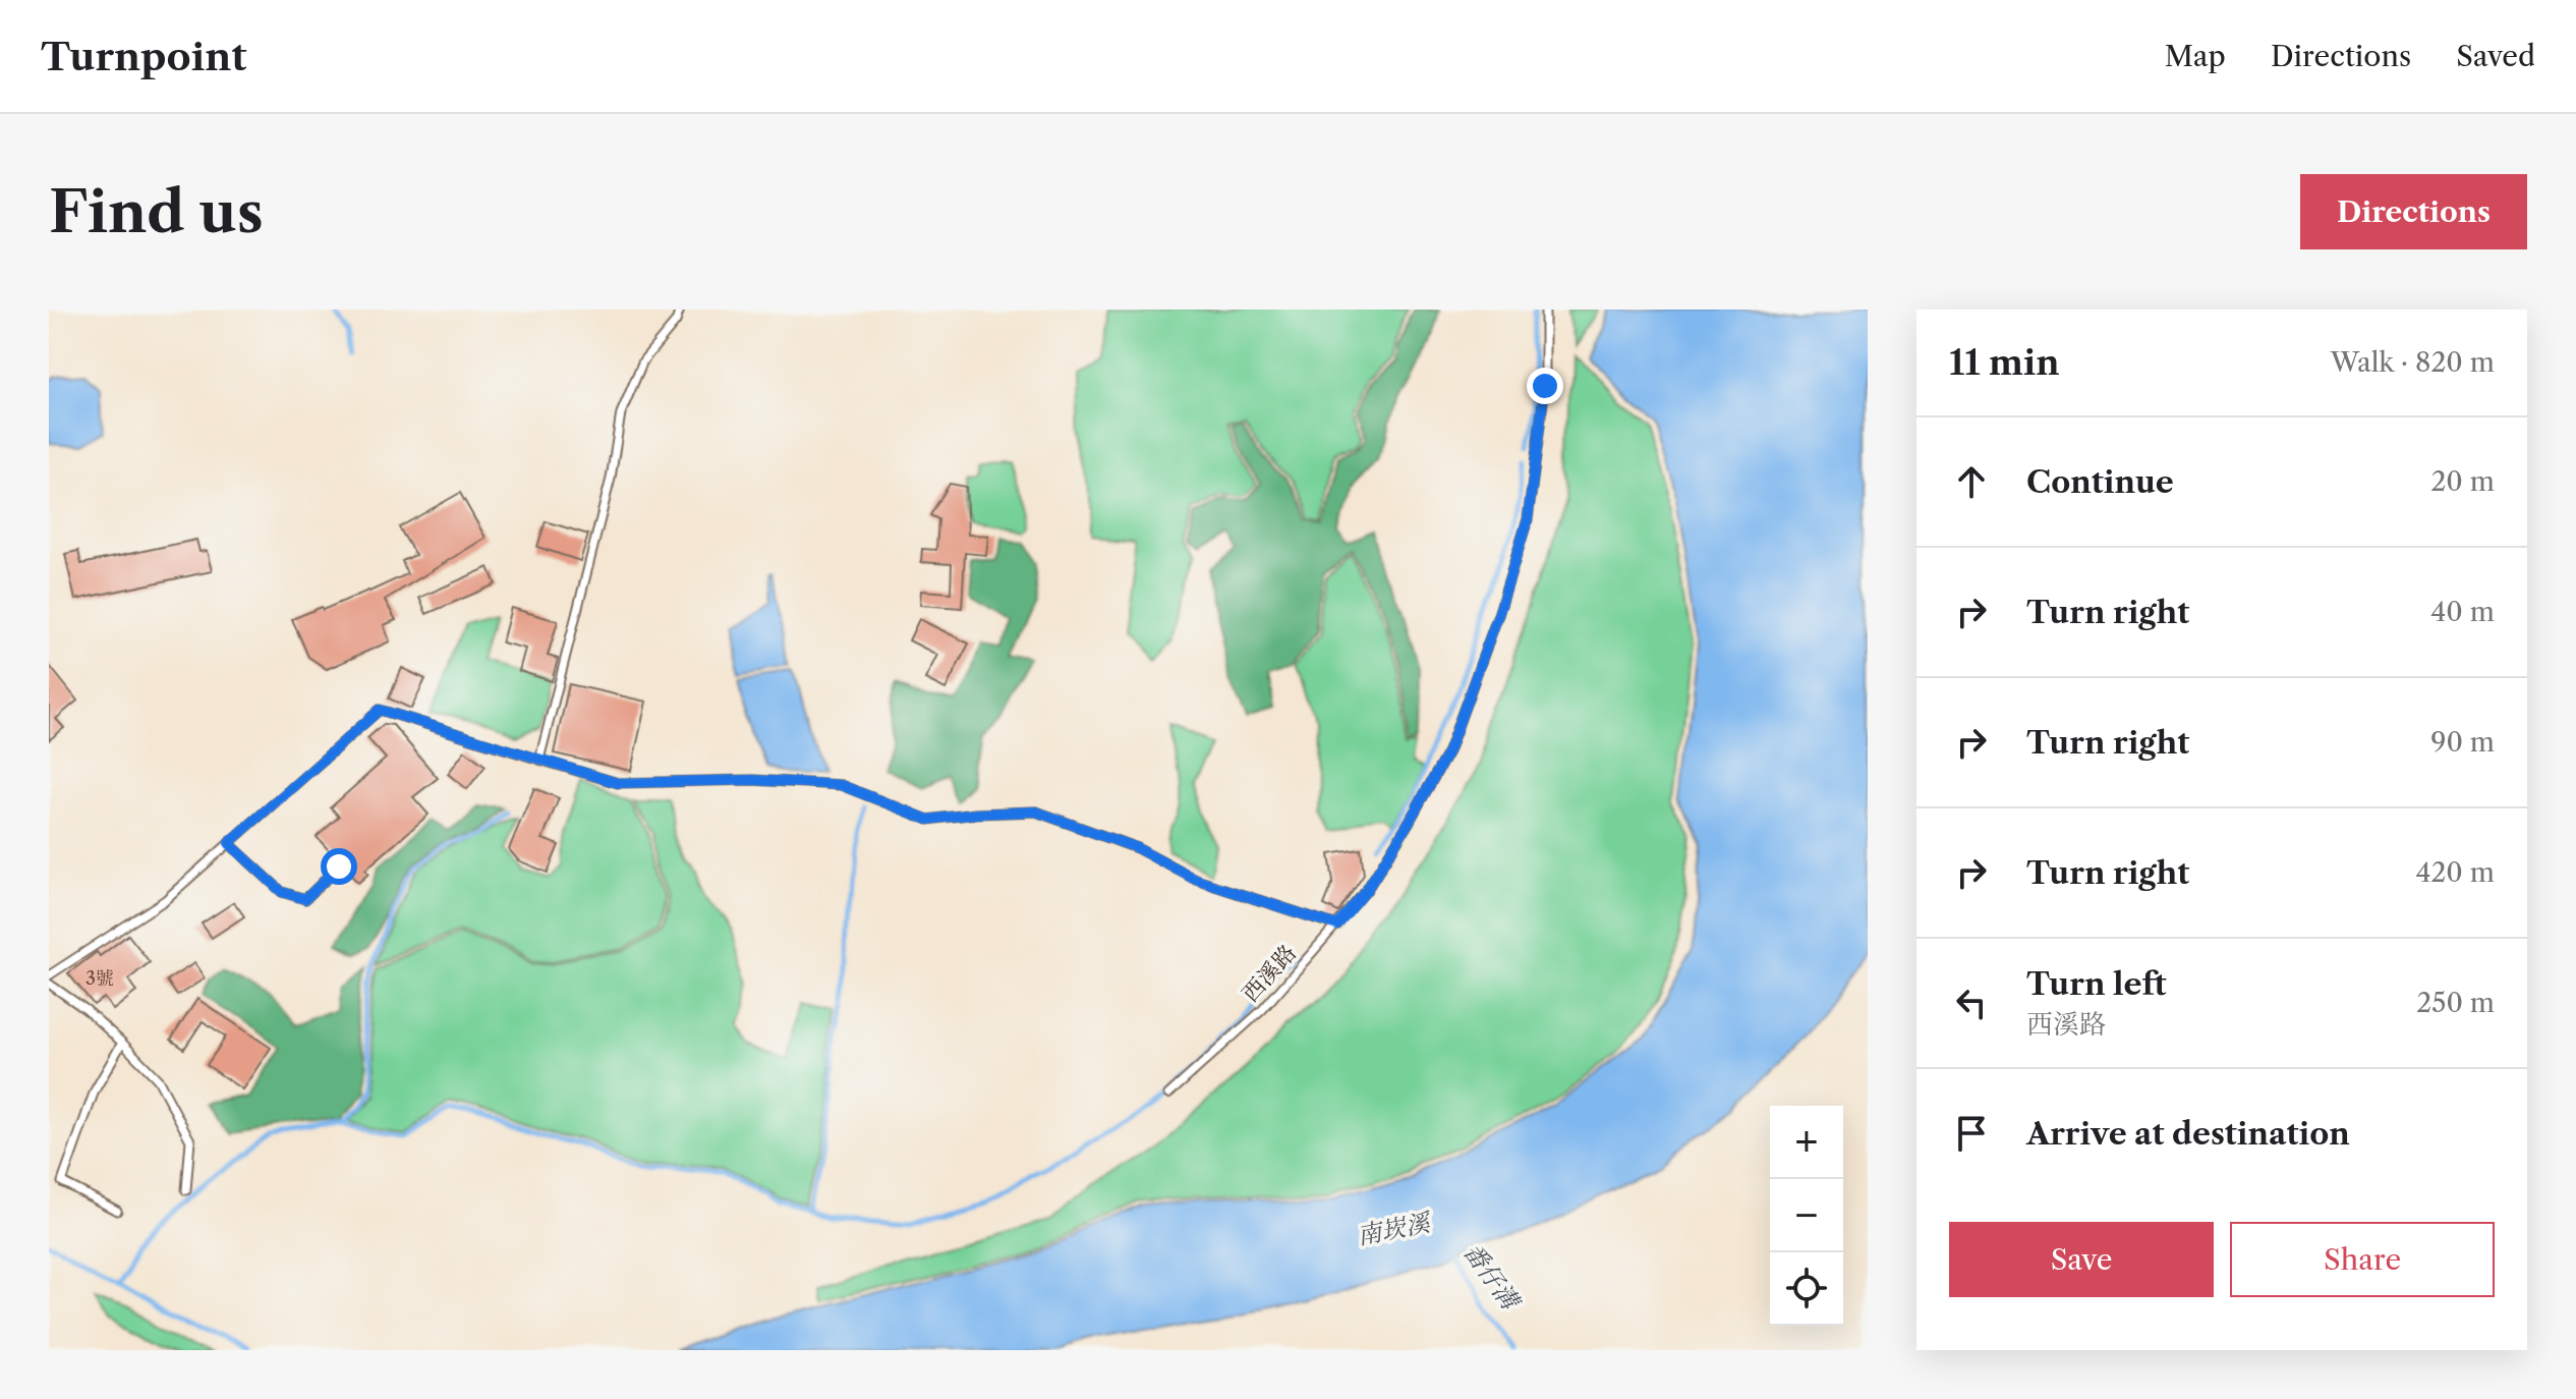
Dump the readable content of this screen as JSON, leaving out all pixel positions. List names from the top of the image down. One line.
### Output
{"streets":{"lane":["西溪路"]},"water":["南崁溪","番仔溝"],"house_numbers":["3號"],"page":{"header":"Turnpoint","nav":["Map","Directions","Saved"],"buttons":["Directions",["Save","Share"]],"title":"Find us","heading":["11 min","Walk · 820 m"],"list":[["Continue","20 m"],["Turn right","40 m"],["Turn right","90 m"],["Turn right","420 m"],["Turn left","西溪路","250 m"],"Arrive at destination"],"map_buttons":["+","−"]}}
